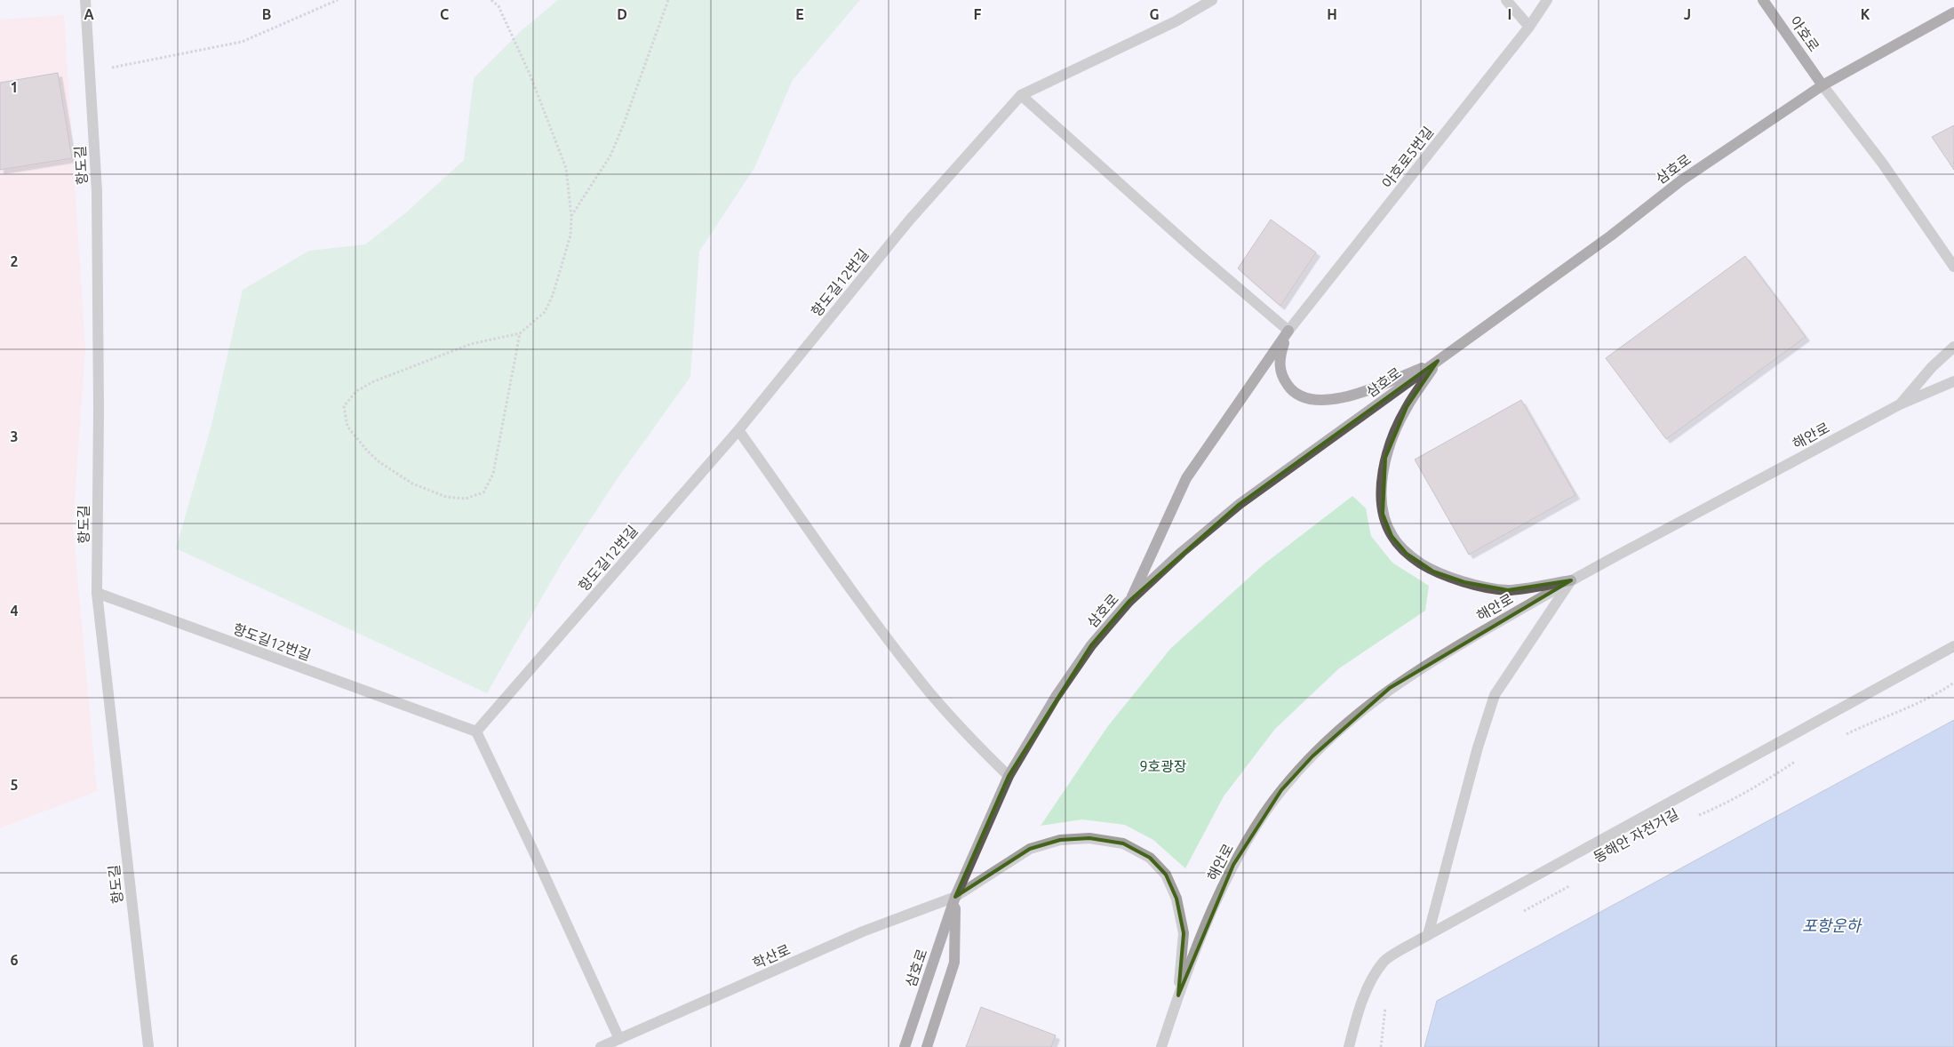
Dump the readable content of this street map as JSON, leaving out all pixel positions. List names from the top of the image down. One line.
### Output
{"streets":{"main road":["아호로","삼호로"],"street":["아호로5번길","항도길","항도길12번길","해안로","학산로"],"path":["동해안 자전거길"]},"crossings":[["아호로","삼호로"],["항도길","항도길12번길"],["삼호로","학산로"],["해안로","학산로"]],"water":["포항운하"],"parks":["9호광장"],"grid":{"columns":["A","B","C","D","E","F","G","H","I","J","K"],"rows":["1","2","3","4","5","6"]}}
